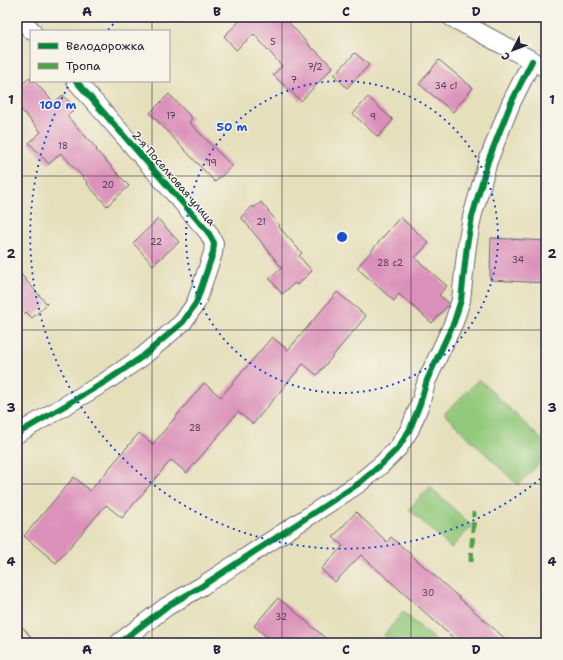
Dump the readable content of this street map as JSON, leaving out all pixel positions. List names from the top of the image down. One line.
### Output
{"streets":{"street":["2-я Поселковая улица"]},"house_numbers":["5","7/2","7","34 с1","17","9","18","19","20","21","22","34","28 с2","28","30","32"],"legend":["Велодорожка","Тропа"],"north":"bottom left","grid":{"columns":["A","B","C","D"],"rows":["1","2","3","4"]},"rings":["100 m","50 m"]}
